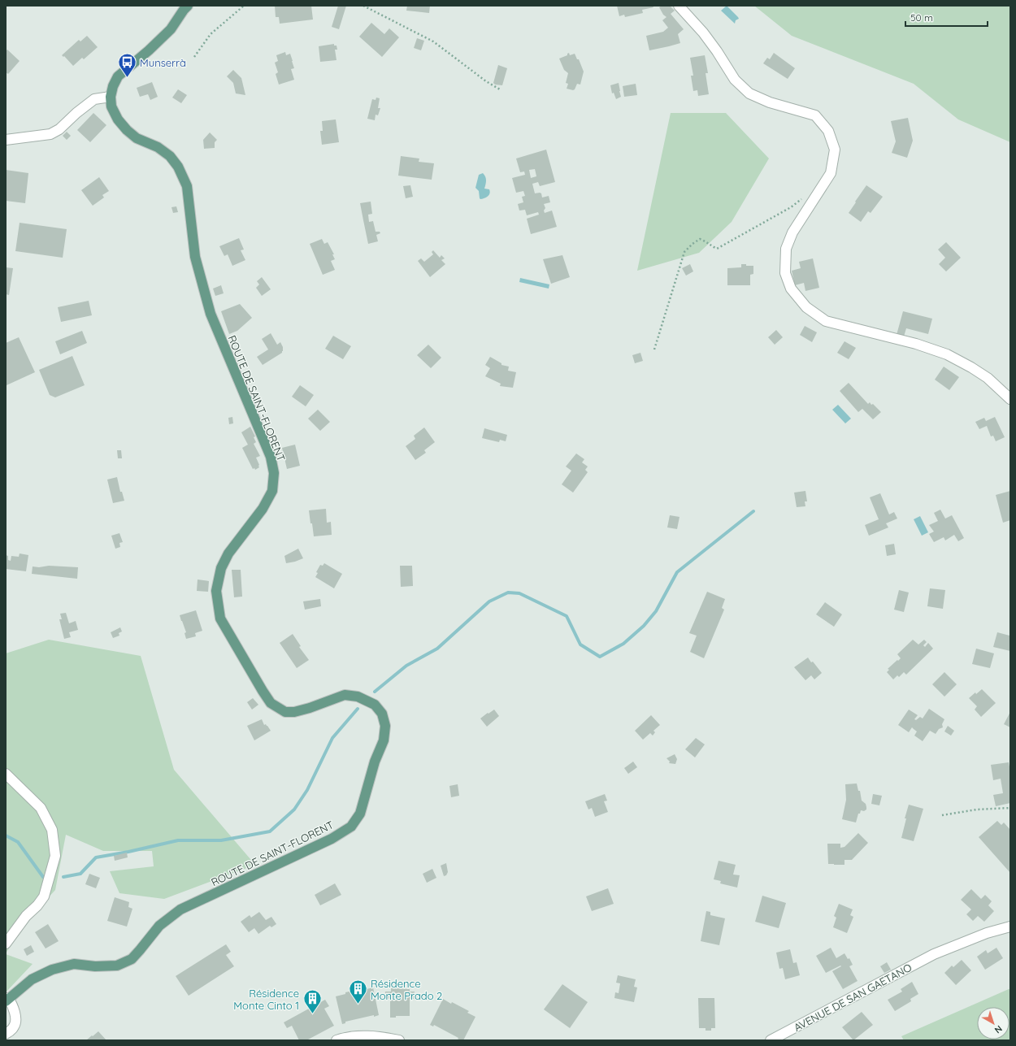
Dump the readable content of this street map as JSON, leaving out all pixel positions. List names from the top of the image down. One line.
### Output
{"streets":{"main road":["ROUTE DE SAINT-FLORENT"],"street":["AVENUE DE SAN GAETANO"]},"places":{"bus stop":["Munserrà"],"building":["Résidence Monte Prado 2","Résidence Monte Cinto 1"]},"scale_bar":"50 m","north":"bottom right"}
